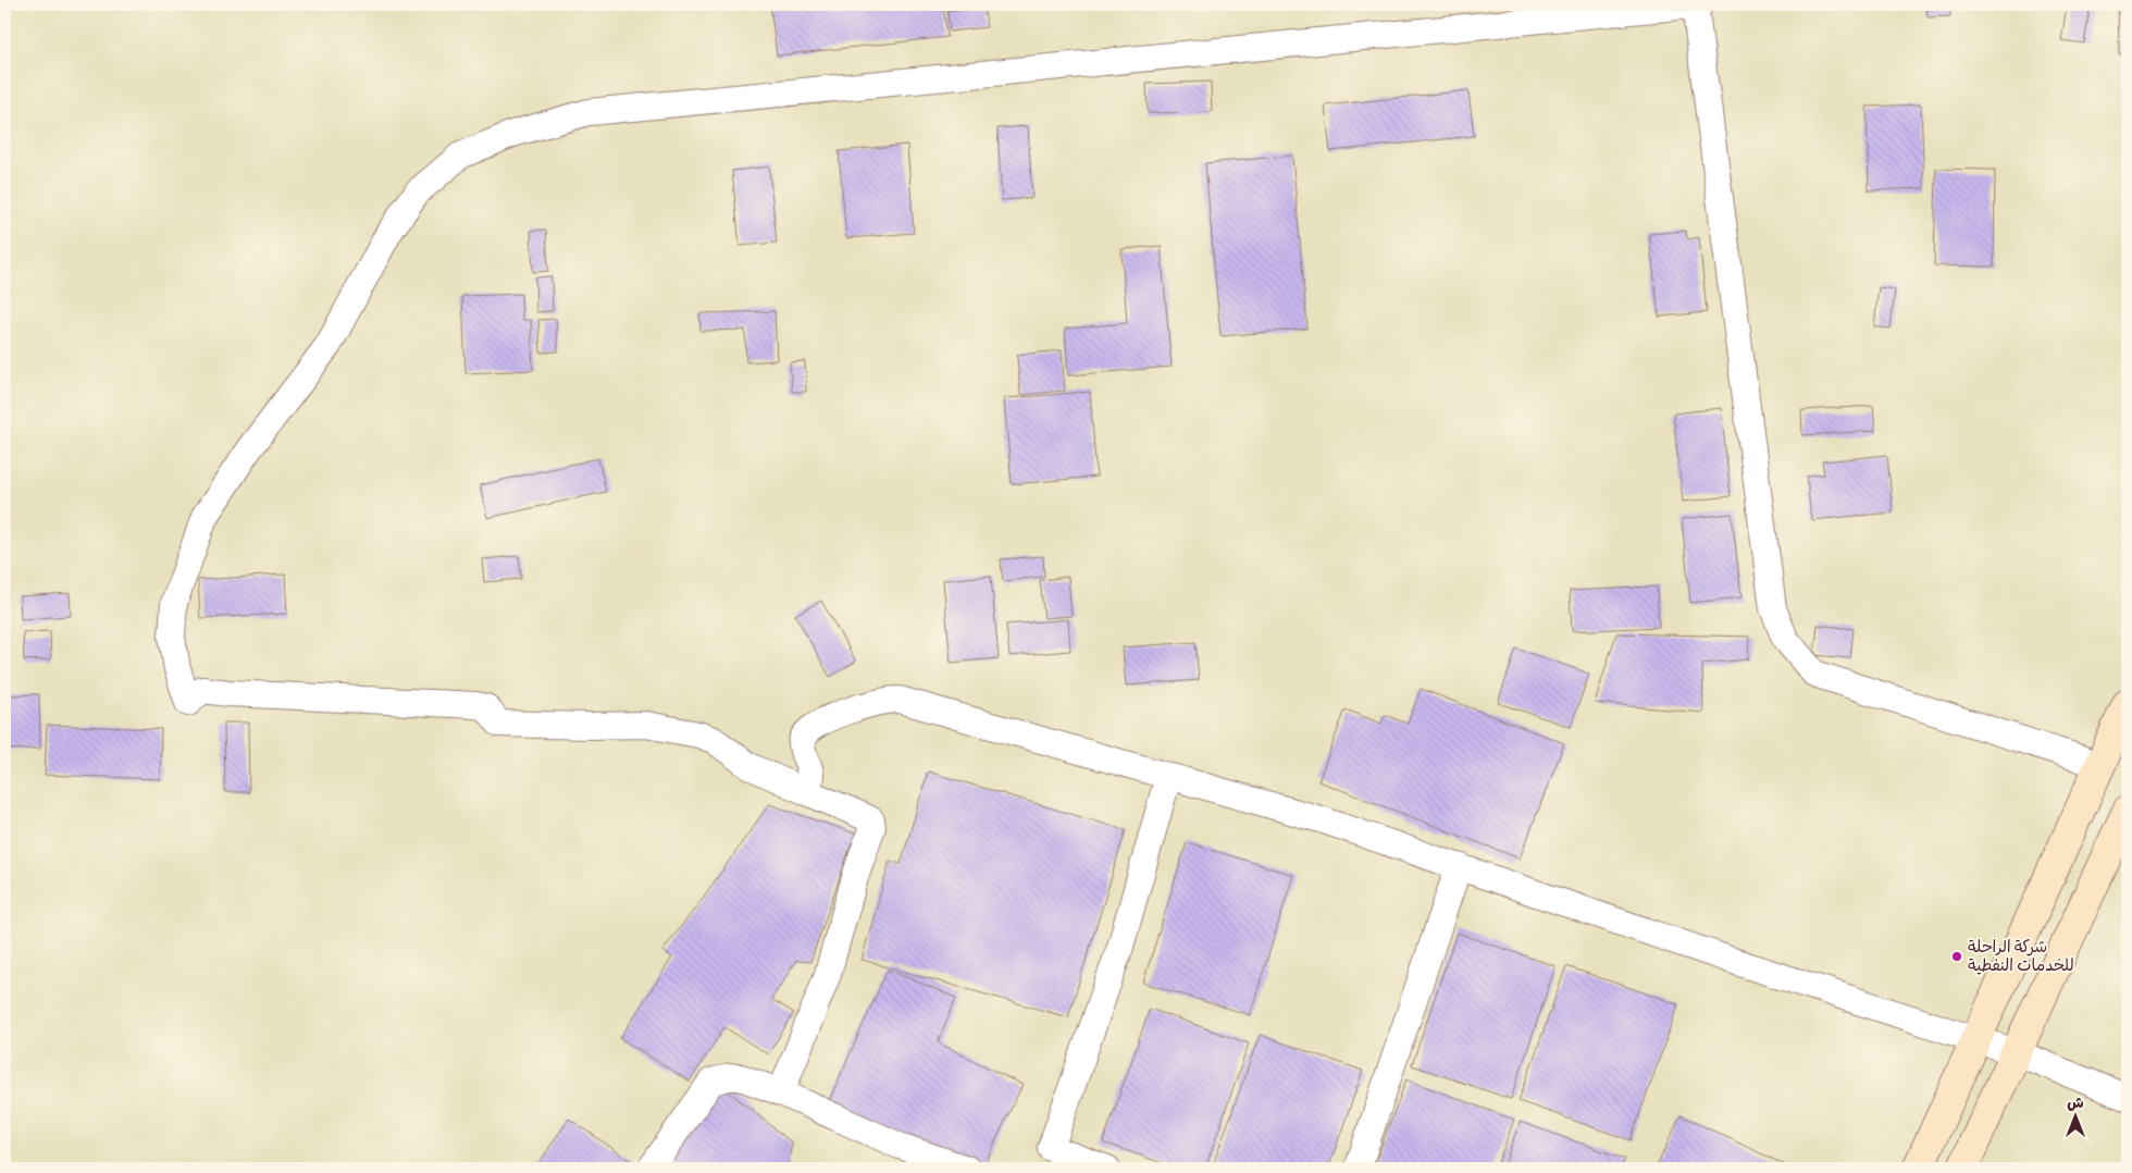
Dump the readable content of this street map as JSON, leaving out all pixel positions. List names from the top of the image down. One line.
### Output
{"places":["شركة الراحلة للخدمات النفطية"],"north":"top"}
